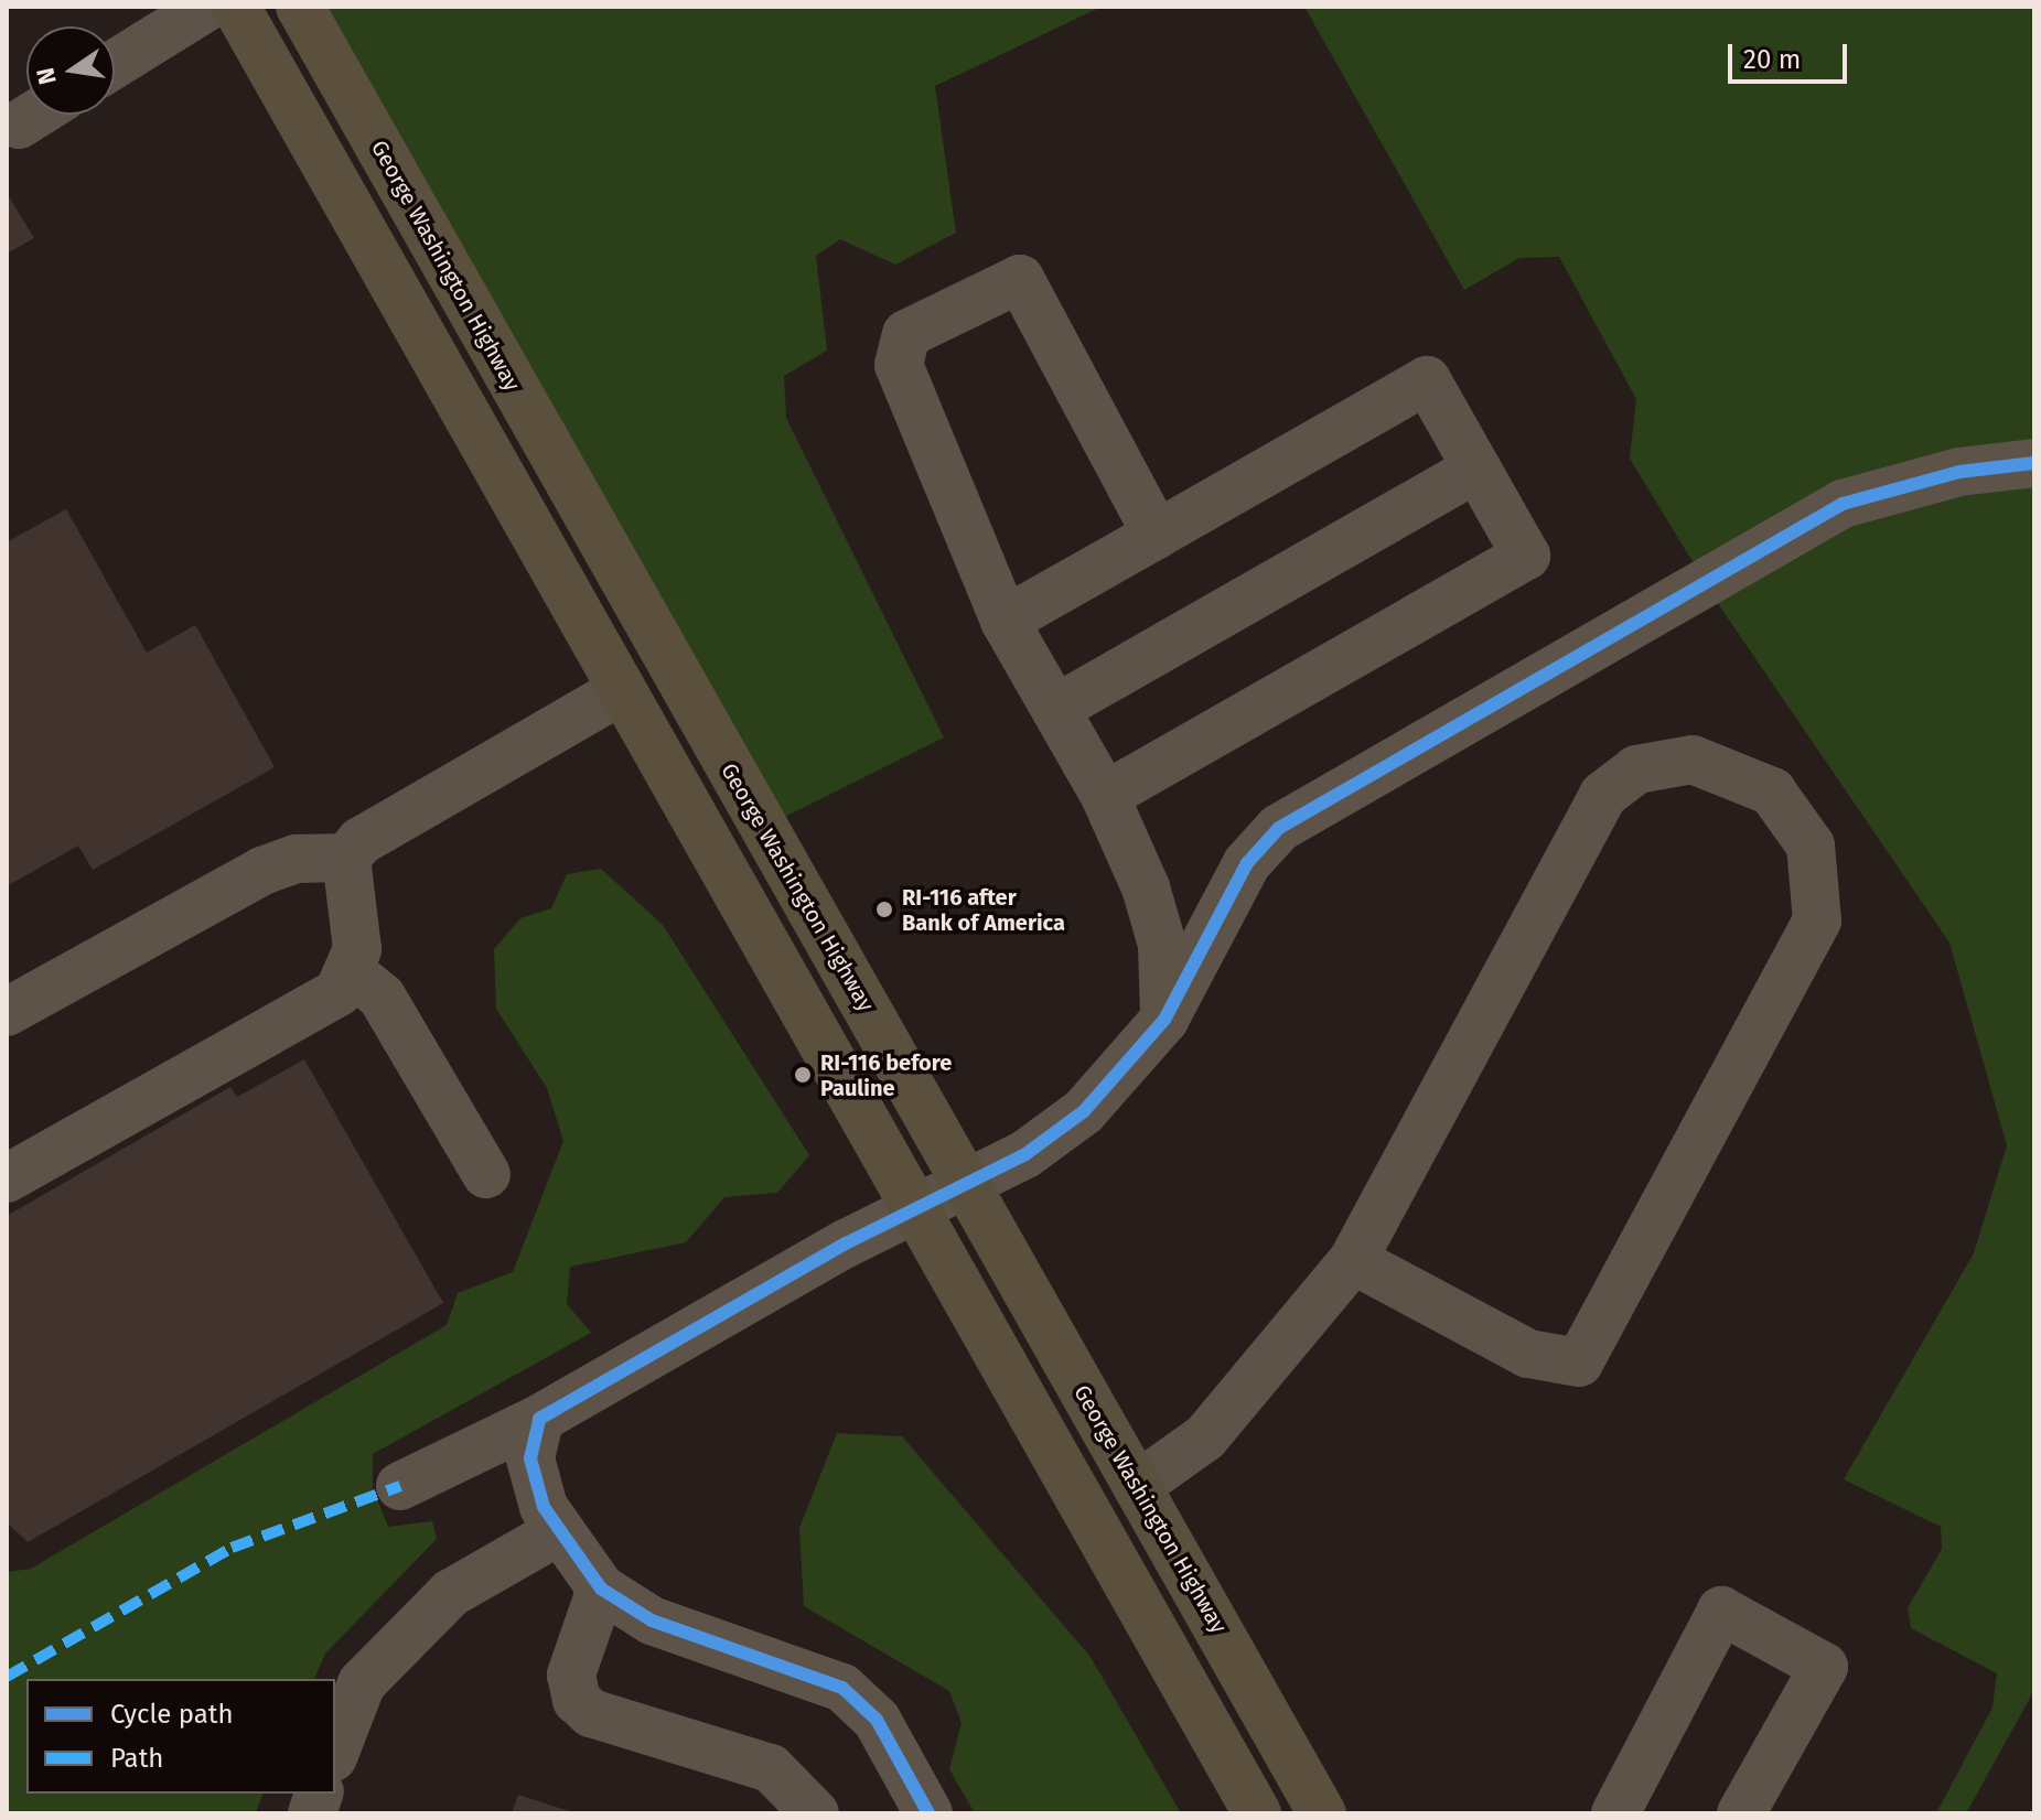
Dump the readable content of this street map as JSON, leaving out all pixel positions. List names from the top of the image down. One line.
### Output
{"streets":{"main road":["George Washington Highway"]},"places":["RI-116 after Bank of America","RI-116 before Pauline"],"legend":["Cycle path","Path"],"scale_bar":"20 m","north":"left"}
